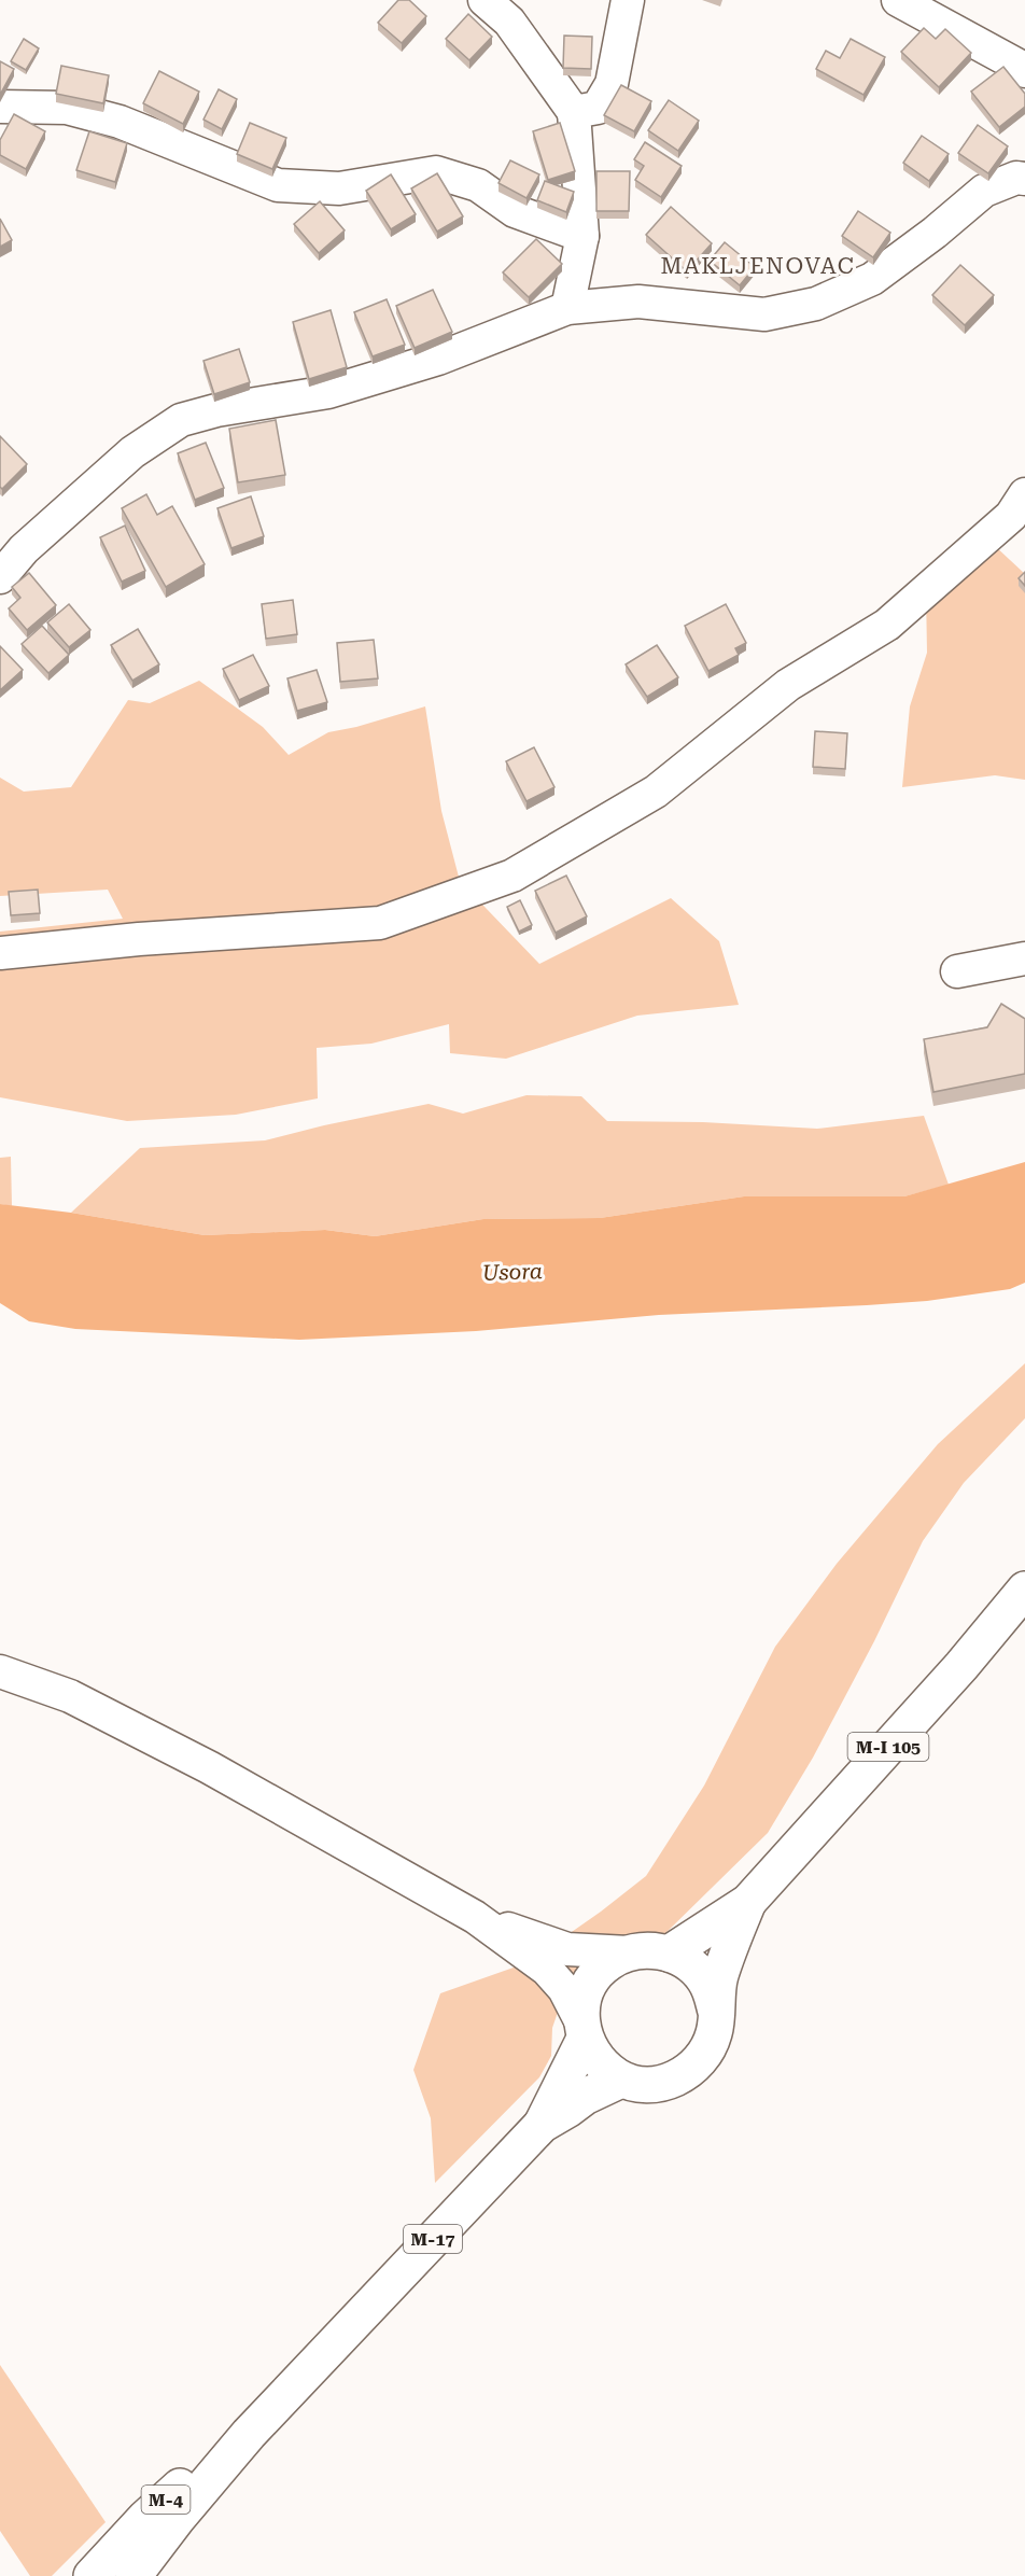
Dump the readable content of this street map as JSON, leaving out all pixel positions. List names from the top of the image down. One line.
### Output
{"streets":{"main road":["M-I 105","M-17","M-4"]},"crossings":[["M-17","M-4"]],"districts":["MAKLJENOVAC"],"water":["Usora"]}
